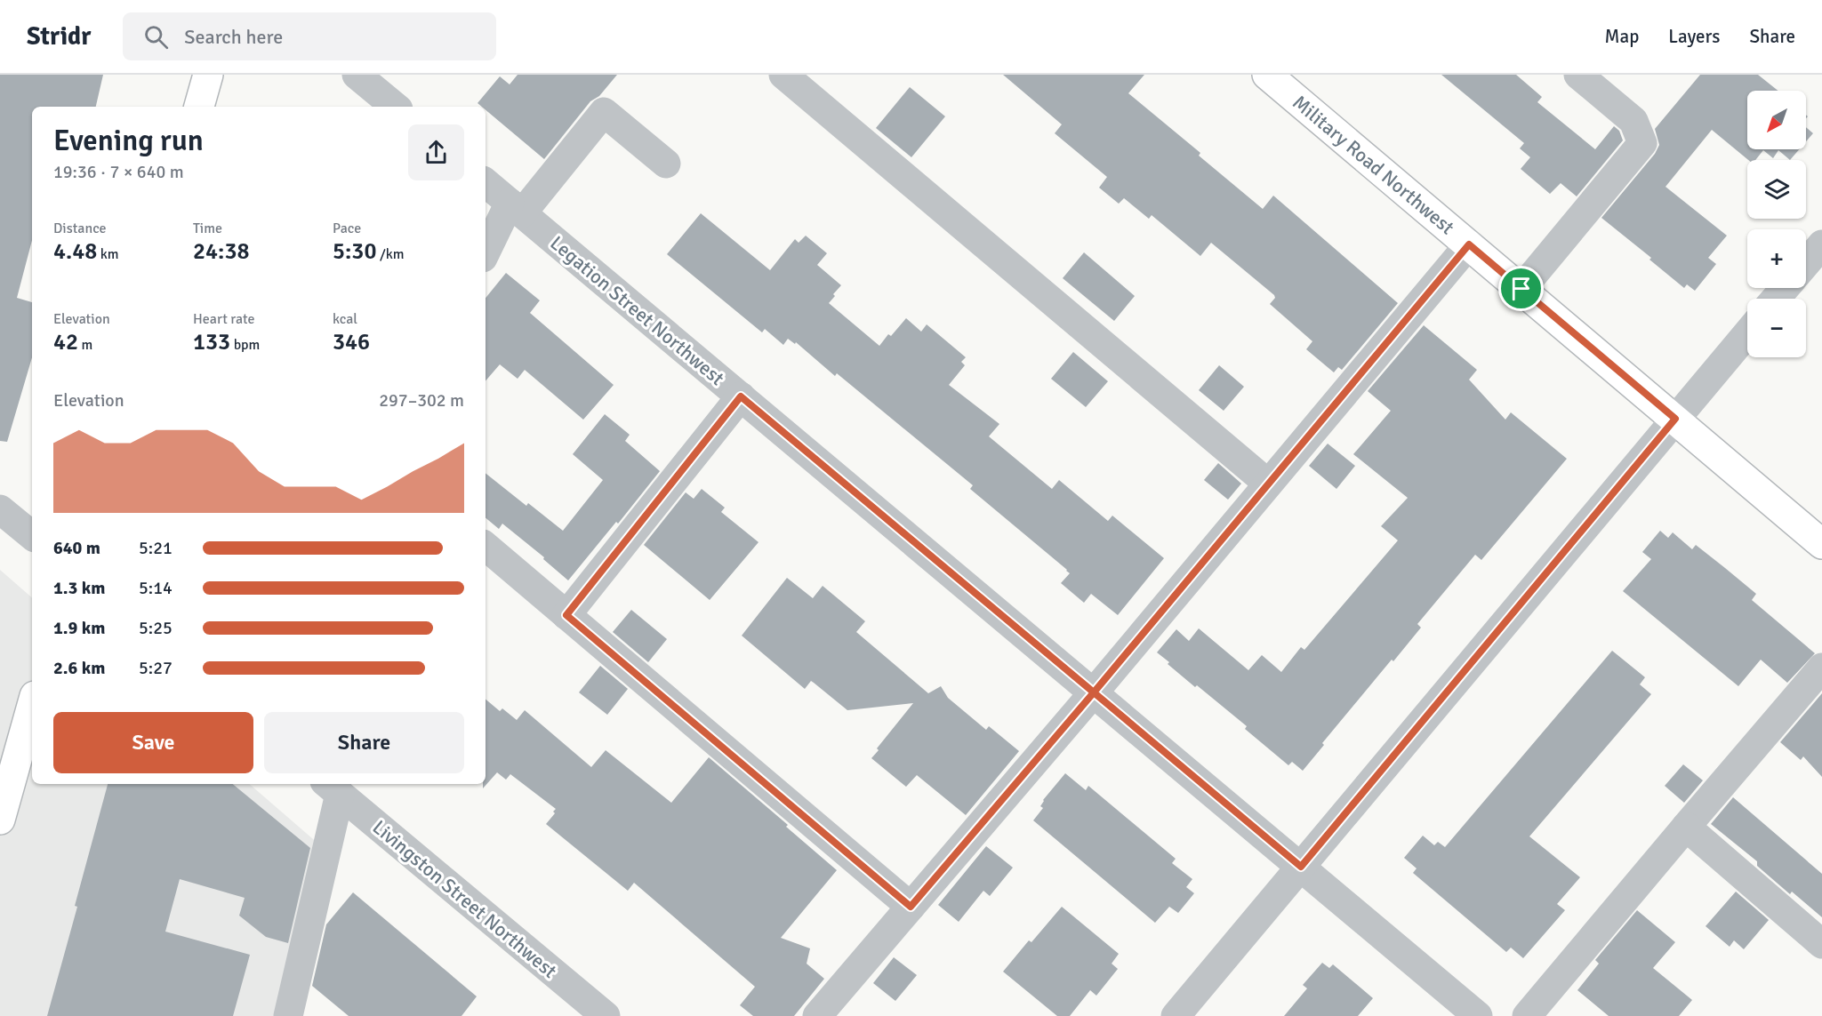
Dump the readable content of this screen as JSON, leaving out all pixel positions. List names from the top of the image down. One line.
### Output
{"streets":{"main road":["Military Road Northwest"],"street":["Legation Street Northwest","Livingston Street Northwest"]},"north":"bottom left","page":{"header":"Stridr","search":"Search here","nav":["Map","Layers","Share"],"map_buttons":["+","−"],"heading":["Evening run","19:36 · 7 × 640 m"],"stats":[["Distance","4.48 km"],["Time","24:38"],["Pace","5:30 /km"],["Elevation","42 m"],["Heart rate","133 bpm"],["kcal","346"]],"chart":["Elevation","297–302 m"],"list":[{"name":"640 m","note":"5:21"},{"name":"1.3 km","note":"5:14"},{"name":"1.9 km","note":"5:25"},{"name":"2.6 km","note":"5:27"}],"buttons":["Save","Share"]}}
